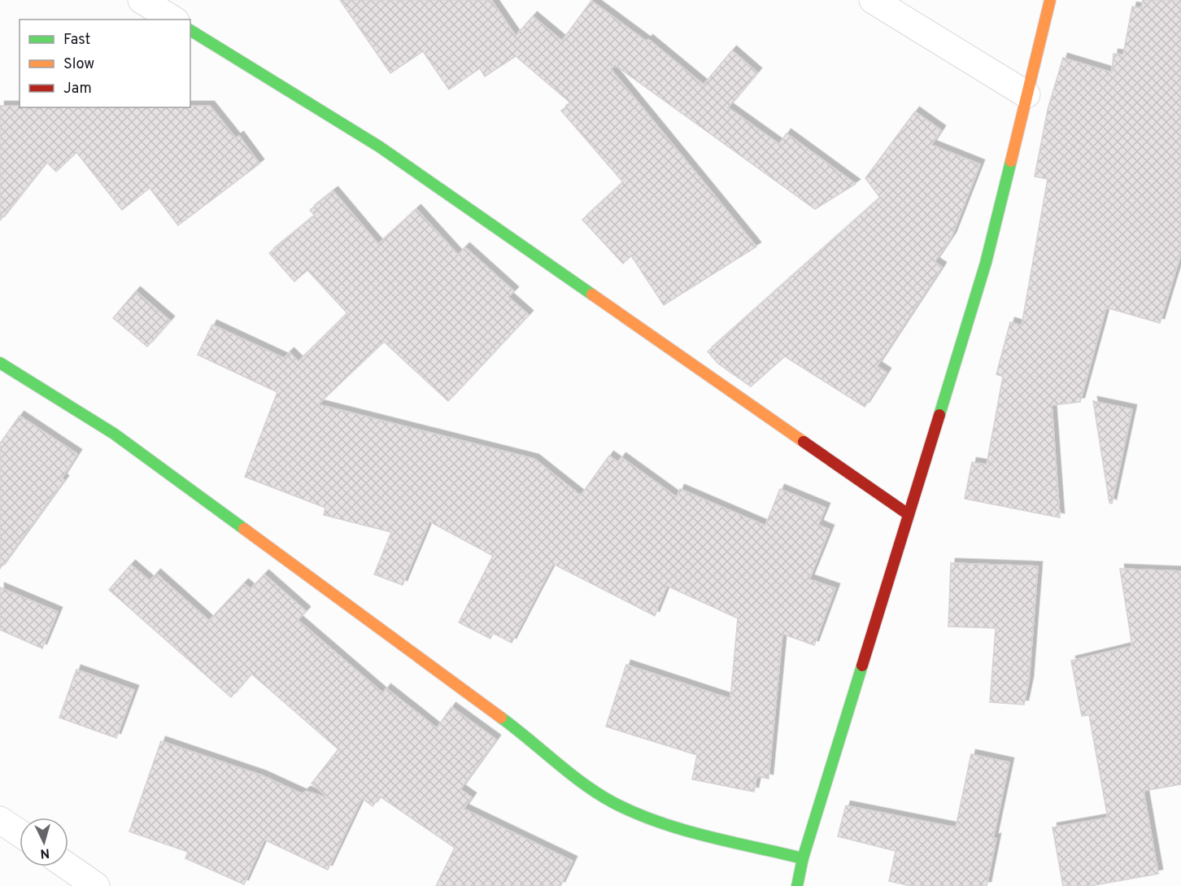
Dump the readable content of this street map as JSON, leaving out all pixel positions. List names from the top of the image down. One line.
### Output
{"legend":["Fast","Slow","Jam"],"north":"bottom"}
